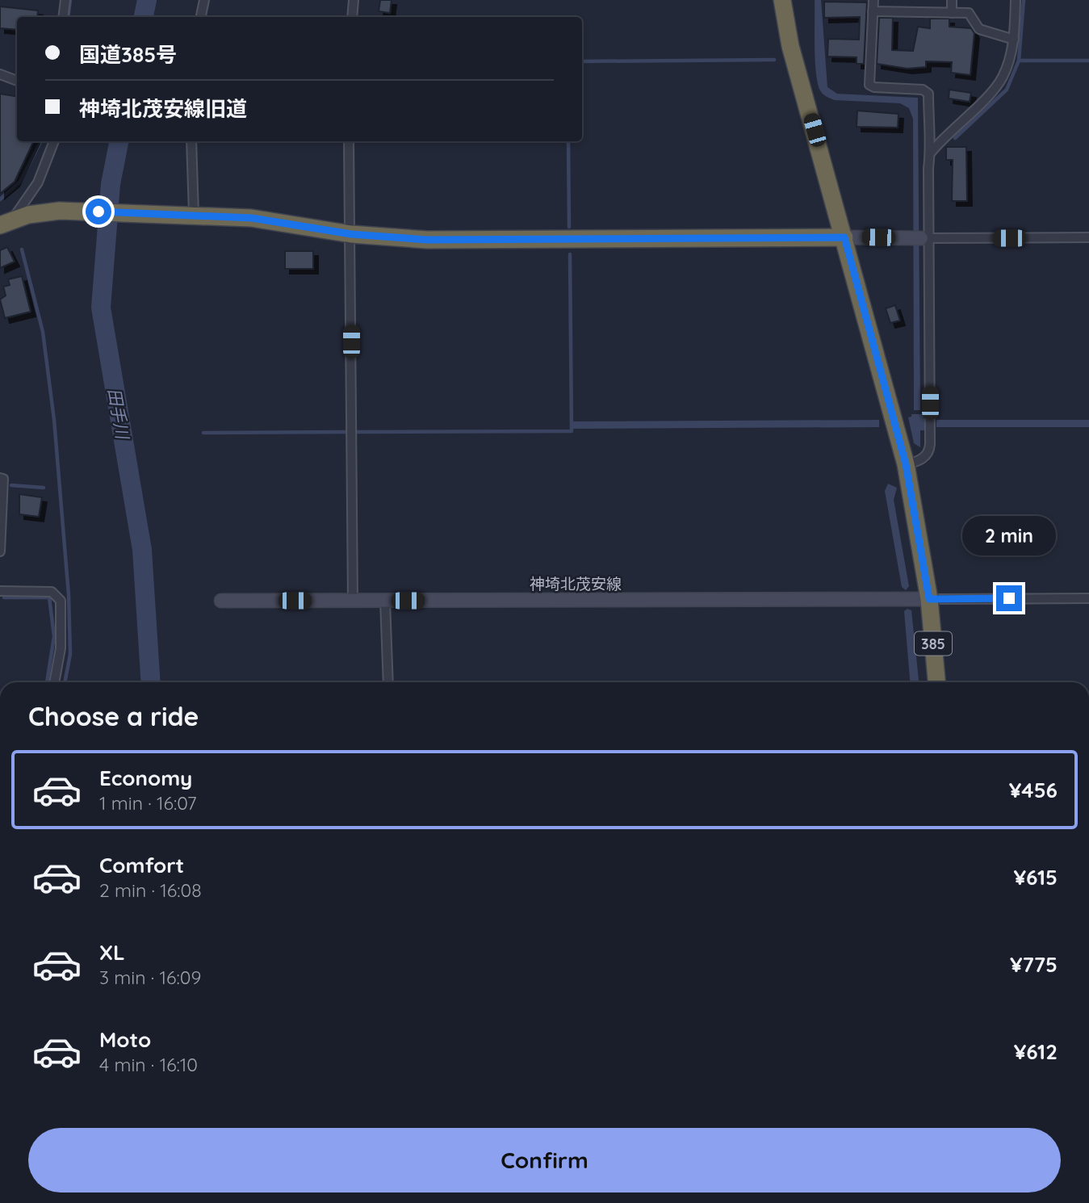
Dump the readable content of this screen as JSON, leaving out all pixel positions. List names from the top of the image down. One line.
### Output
{"streets":{"highway":["385"],"main road":["神埼北茂安線"]},"crossings":[["神埼北茂安線","385"]],"water":["田手川"],"page":{"banner":["国道385号","神埼北茂安線旧道"],"bubble":"2 min","heading":"Choose a ride","list":[{"name":"Economy","note":"1 min · 16:07","value":"¥456"},{"name":"Comfort","note":"2 min · 16:08","value":"¥615"},{"name":"XL","note":"3 min · 16:09","value":"¥775"},{"name":"Moto","note":"4 min · 16:10","value":"¥612"}],"buttons":"Confirm"}}
